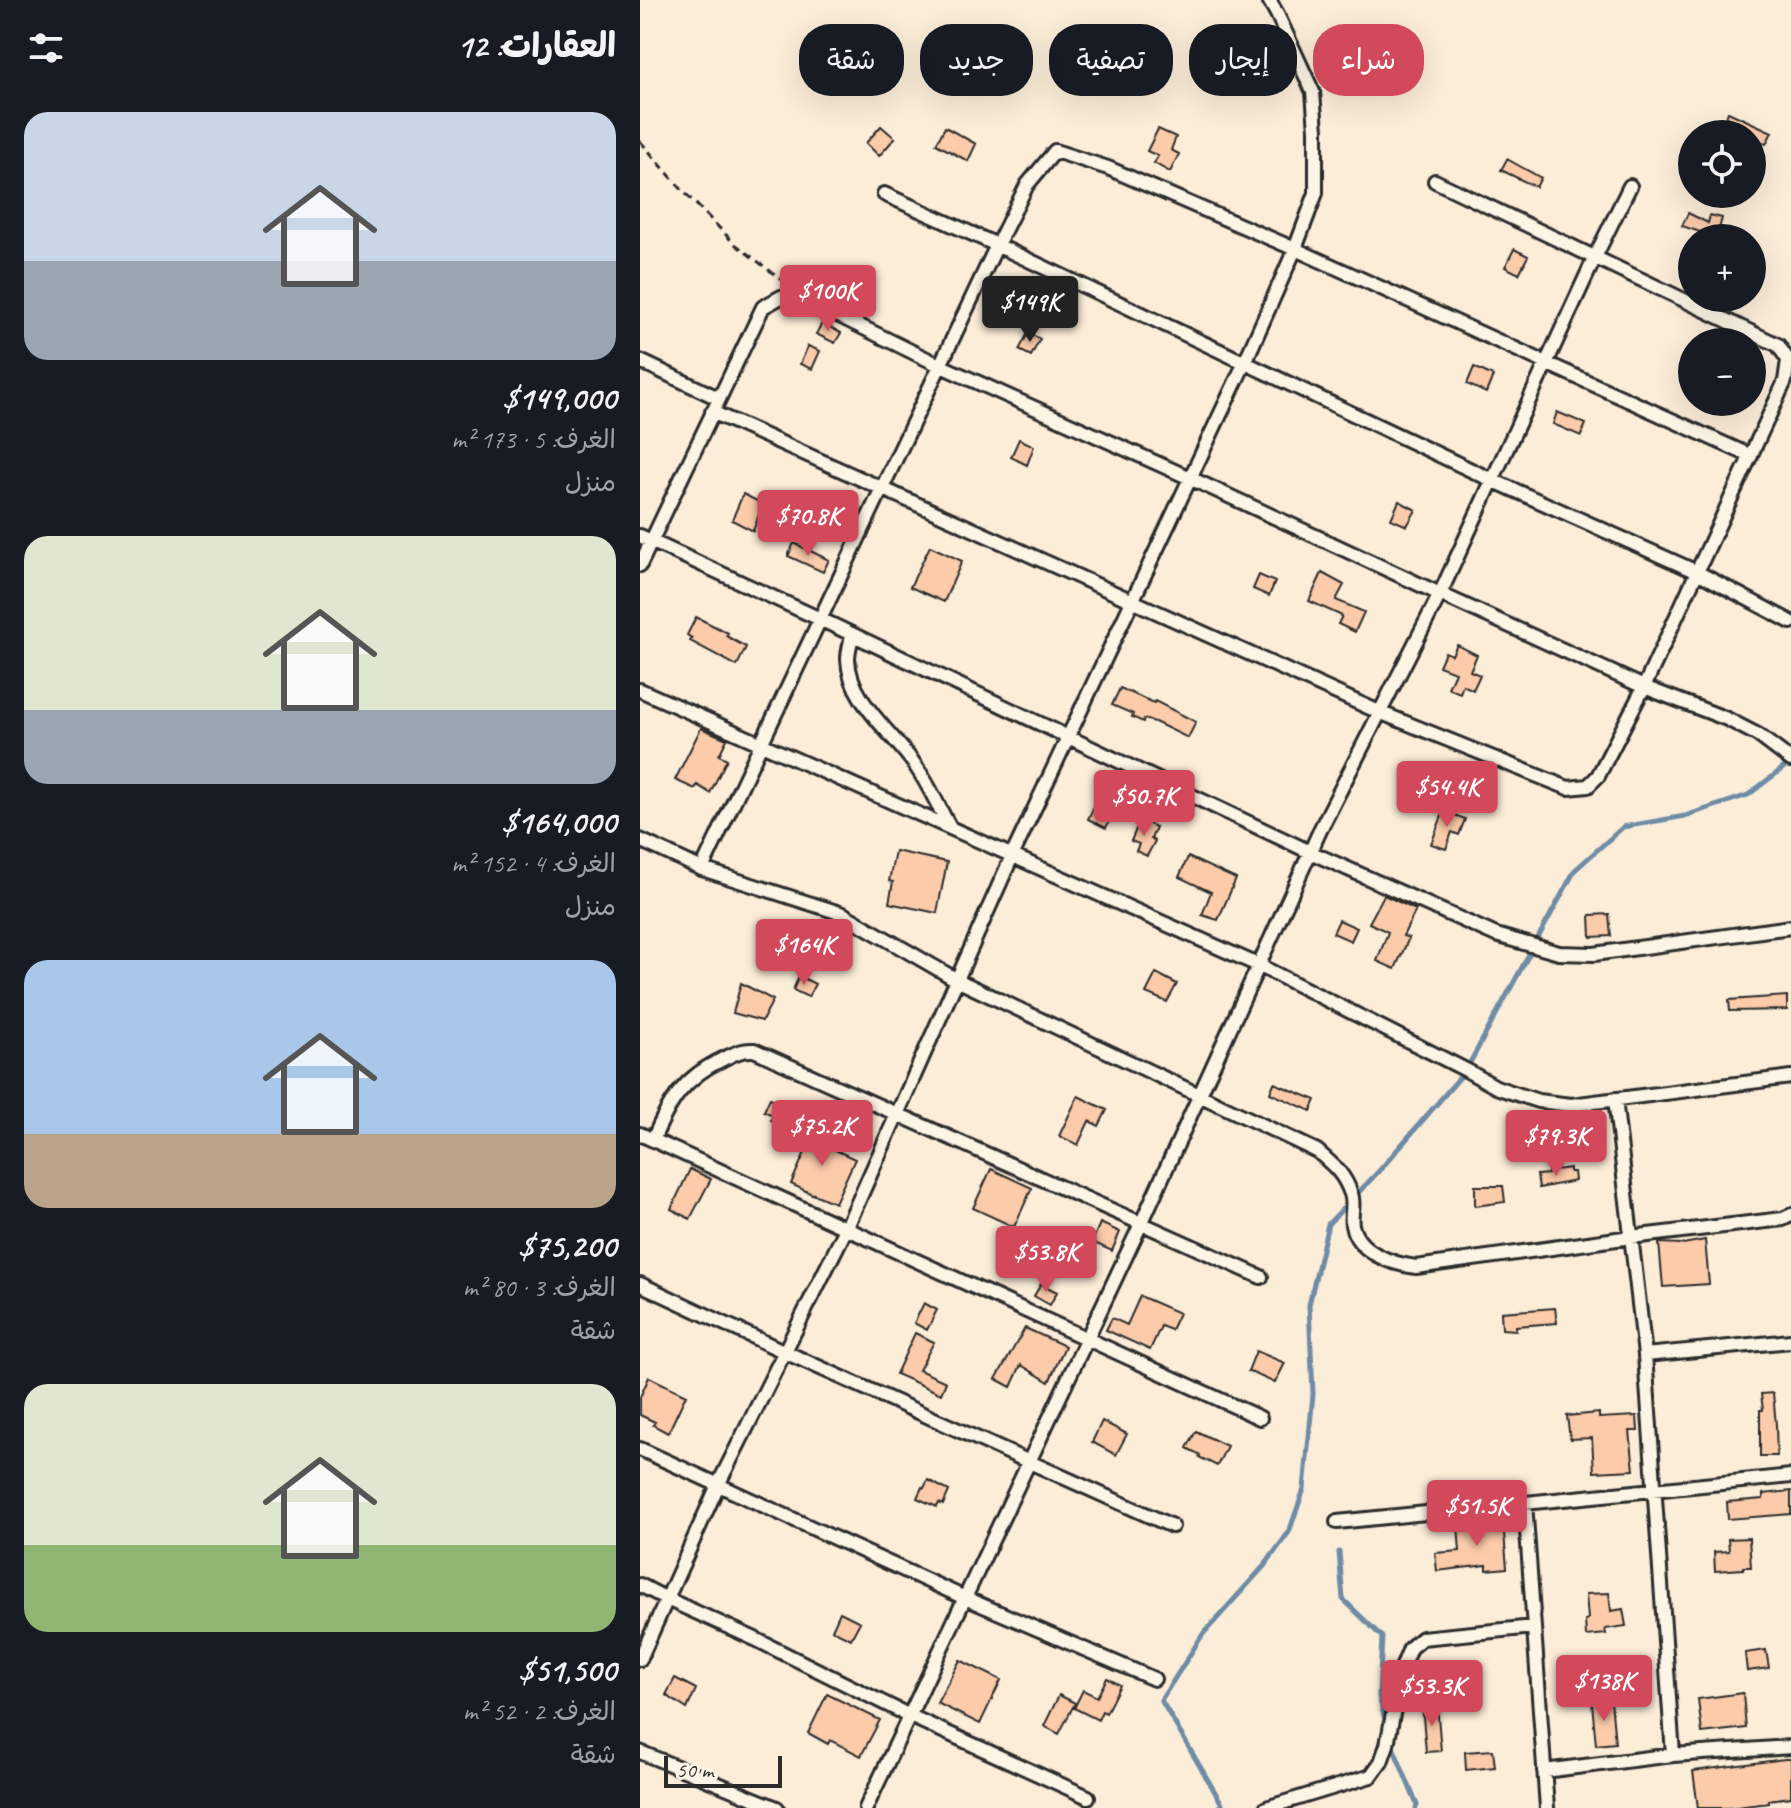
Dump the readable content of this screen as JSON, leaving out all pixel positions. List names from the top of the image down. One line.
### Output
{"scale_bar":"50 m","page":{"heading":"العقارات: 12","chip":["شراء","إيجار","تصفية","جديد","شقة"],"list":[{"name":"$149,000","note":"الغرف: 5 · 173 m² · منزل"},{"name":"$164,000","note":"الغرف: 4 · 152 m² · منزل"},{"name":"$75,200","note":"الغرف: 3 · 80 m² · شقة"},{"name":"$51,500","note":"الغرف: 2 · 52 m² · شقة"}],"map_buttons":["+","−"],"price":["$100K","$149K","$70.8K","$54.4K","$50.7K","$164K","$75.2K","$79.3K","$53.8K","$51.5K","$138K","$53.3K"],"scale":"50 m"}}
